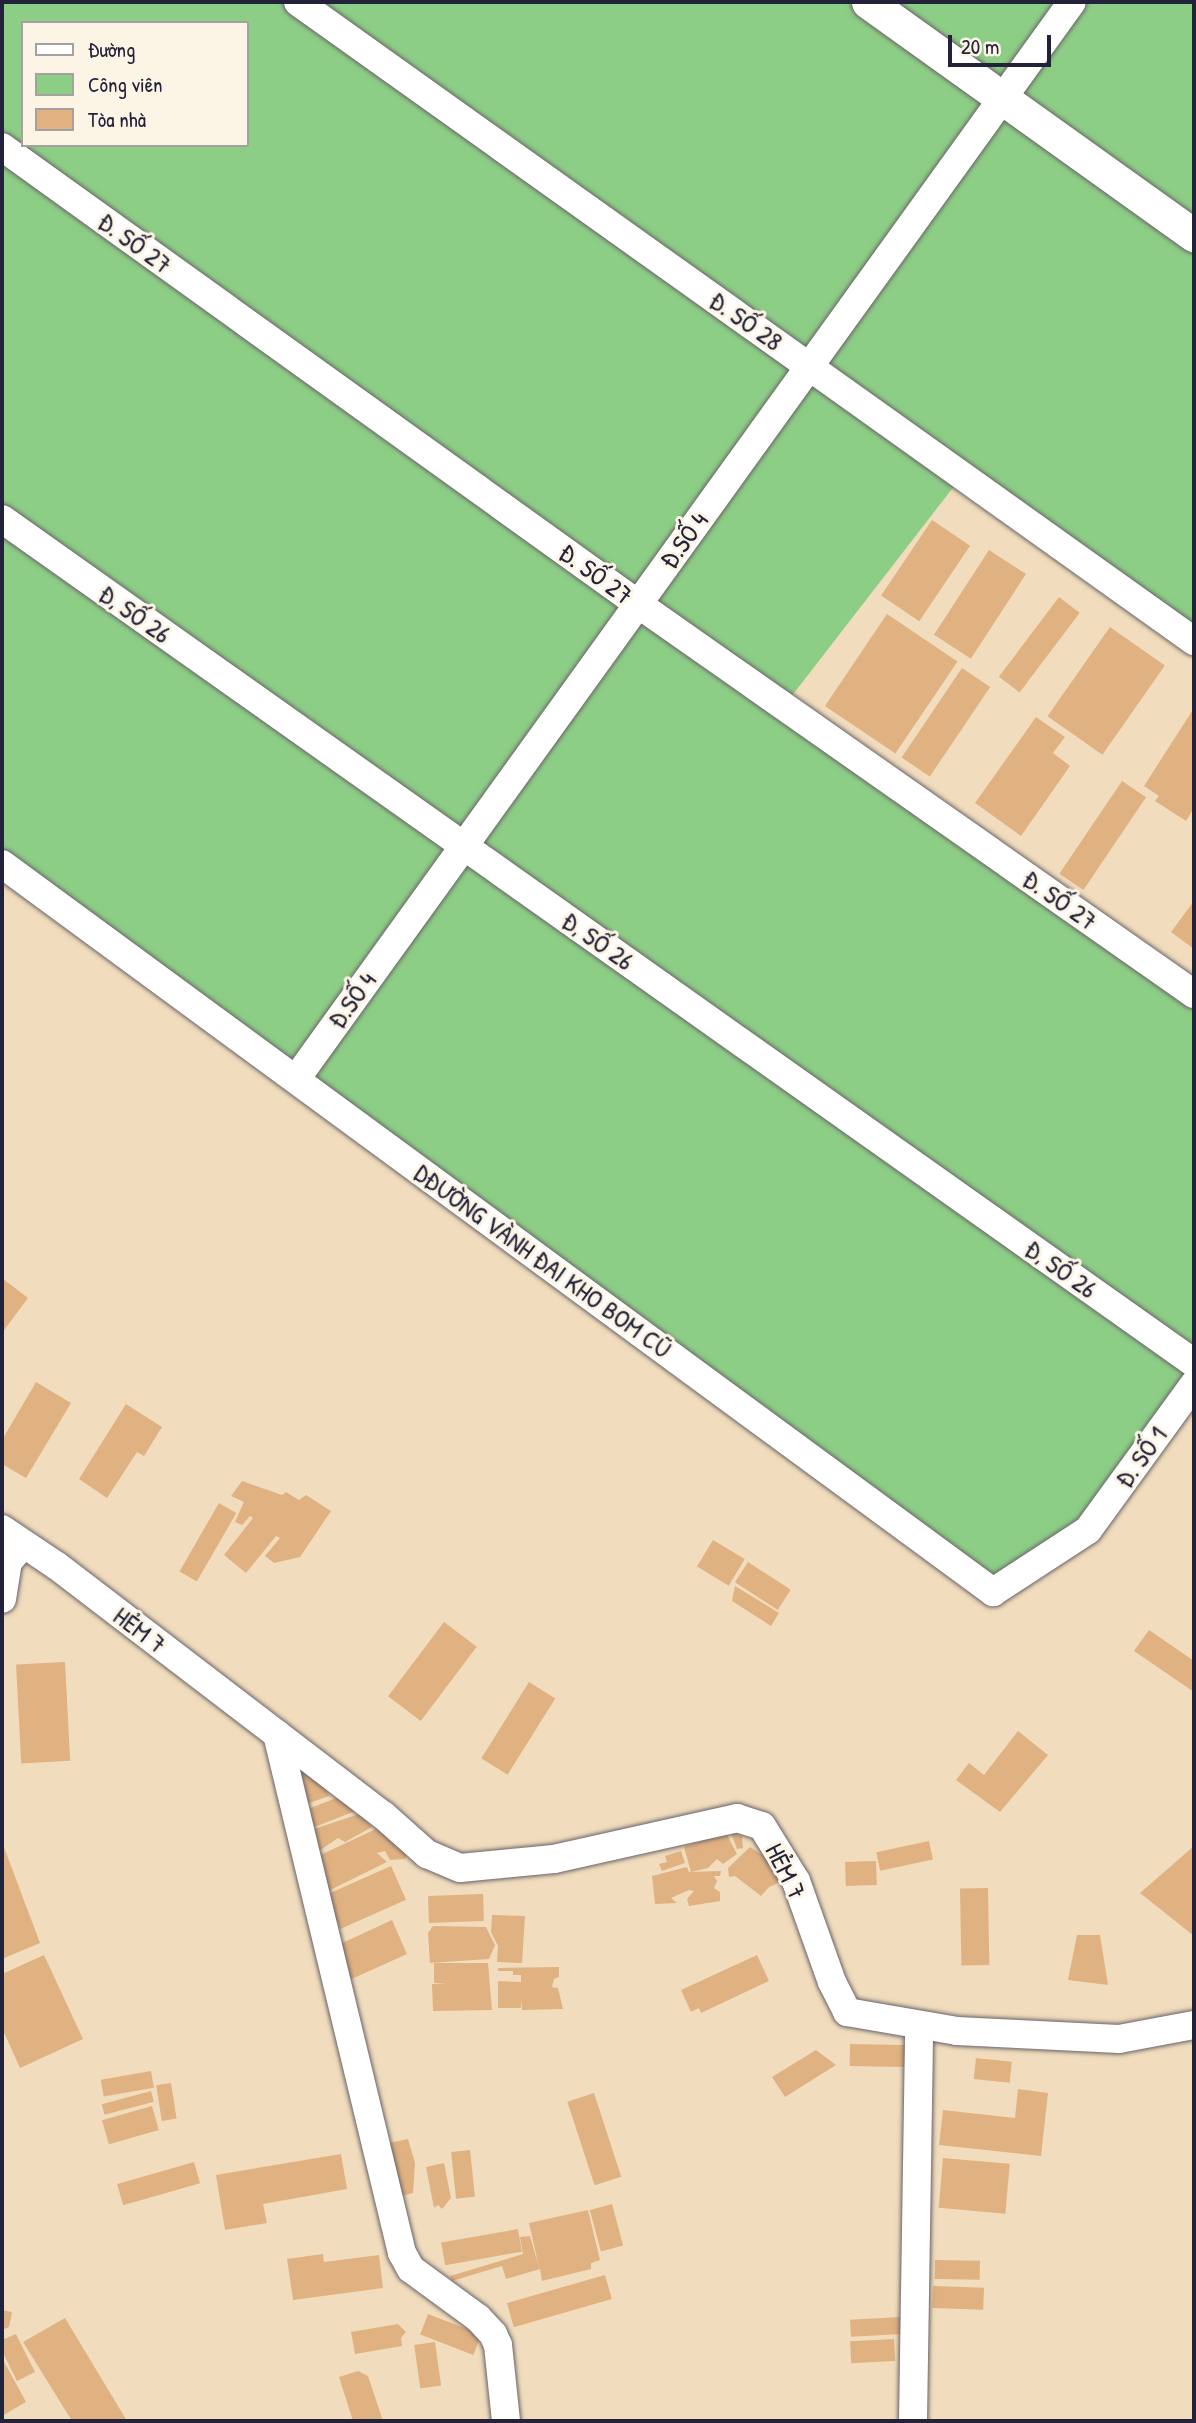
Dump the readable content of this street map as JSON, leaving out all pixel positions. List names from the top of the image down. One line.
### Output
{"streets":{"street":["Đ. SỐ 27","Đ. SỐ 28","Đ.SỐ 4","Đ, SỐ 26","DĐƯỜNG VÀNH ĐAI KHO BOM CŨ","Đ. SỐ 1","HẺM 7"]},"crossings":[["Đ. SỐ 27","Đ.SỐ 4"],["Đ. SỐ 28","Đ.SỐ 4"],["Đ.SỐ 4","Đ, SỐ 26"],["Đ.SỐ 4","DĐƯỜNG VÀNH ĐAI KHO BOM CŨ"],["DĐƯỜNG VÀNH ĐAI KHO BOM CŨ","Đ. SỐ 1"]],"legend":["Đường","Công viên","Tòa nhà"],"scale_bar":"20 m"}
